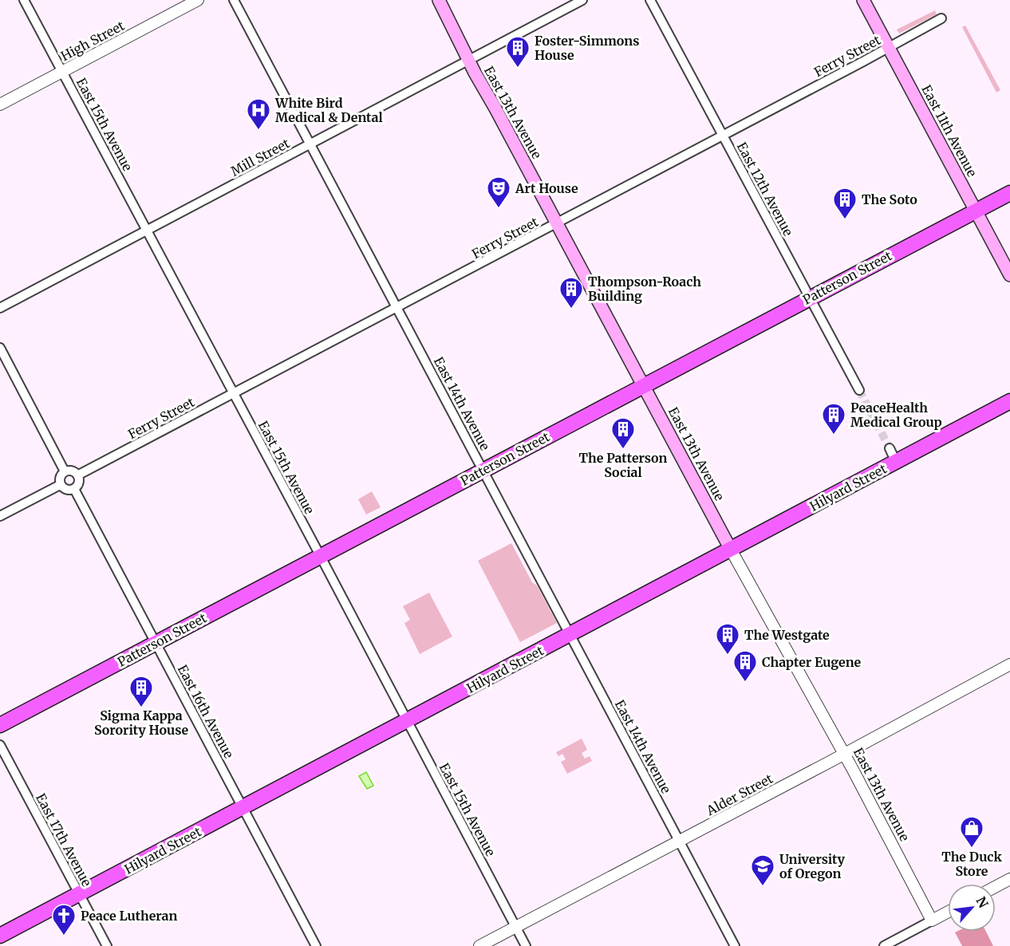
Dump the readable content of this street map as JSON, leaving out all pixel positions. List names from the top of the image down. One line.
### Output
{"streets":{"main road":["East 13th Avenue","East 11th Avenue","Patterson Street","Hilyard Street"],"street":["High Street","Ferry Street","East 15th Avenue","Mill Street","East 12th Avenue","East 14th Avenue","East 16th Avenue","Alder Street","East 17th Avenue"]},"crossings":[["High Street","East 15th Avenue"],["Ferry Street","East 13th Avenue"],["Ferry Street","East 15th Avenue"],["Ferry Street","East 11th Avenue"],["Ferry Street","East 12th Avenue"],["Ferry Street","East 14th Avenue"],["Ferry Street","East 16th Avenue"],["East 13th Avenue","Mill Street"],["East 13th Avenue","Patterson Street"],["East 13th Avenue","Hilyard Street"],["East 13th Avenue","Alder Street"],["East 15th Avenue","Mill Street"],["East 15th Avenue","Patterson Street"],["East 15th Avenue","Hilyard Street"],["East 15th Avenue","Alder Street"],["East 11th Avenue","Patterson Street"],["Mill Street","East 14th Avenue"],["East 12th Avenue","Patterson Street"],["Patterson Street","East 14th Avenue"],["Patterson Street","East 16th Avenue"],["East 14th Avenue","Hilyard Street"],["East 14th Avenue","Alder Street"],["Hilyard Street","East 16th Avenue"],["Hilyard Street","East 17th Avenue"]],"places":{"building":["Foster-Simmons House","The Soto","Thompson-Roach Building","PeaceHealth Medical Group","The Patterson Social","The Westgate","Chapter Eugene","Sigma Kappa Sorority House"],"hospital":["White Bird Medical & Dental"],"theatre":["Art House"],"shop":["The Duck Store"],"school or university":["University of Oregon"],"church":["Peace Lutheran"]},"north":"top right"}
